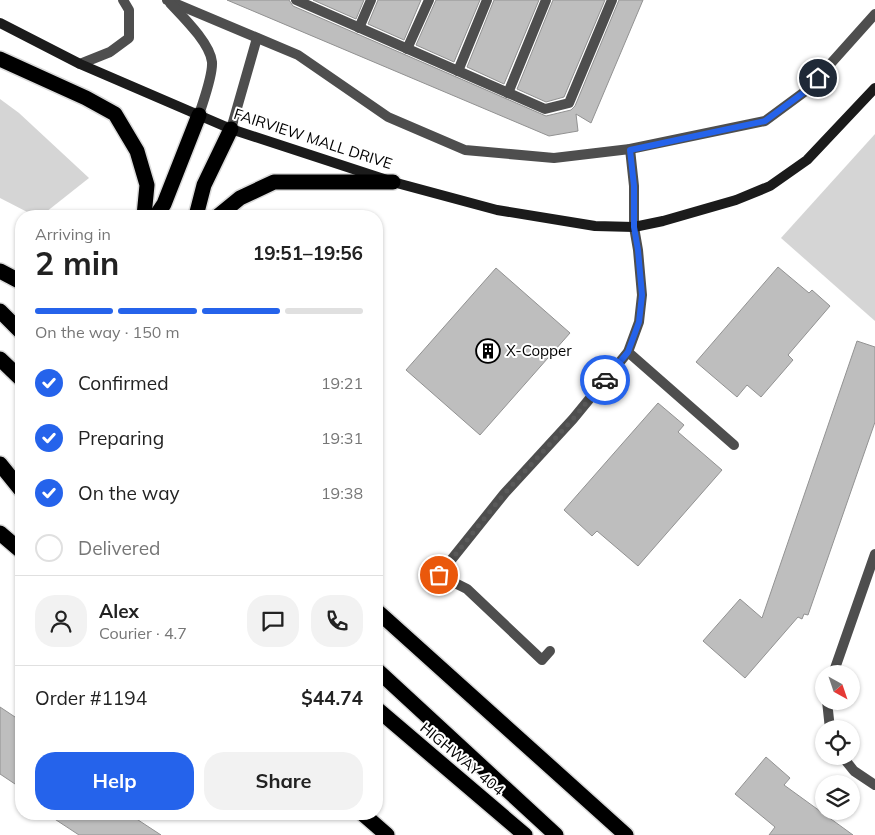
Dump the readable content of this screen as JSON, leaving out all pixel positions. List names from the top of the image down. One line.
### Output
{"streets":{"highway":["HIGHWAY 404"],"street":["FAIRVIEW MALL DRIVE"]},"places":{"building":["X-Copper"]},"north":"bottom right","page":{"heading":["2 min","Arriving in","19:51–19:56"],"panel":["Alex","Courier · 4.7","Order #1194","$44.74"],"bar":"On the way · 150 m","list":[["Confirmed","19:21"],["Preparing","19:31"],["On the way","19:38"],"Delivered"],"buttons":["Help","Share"]}}
